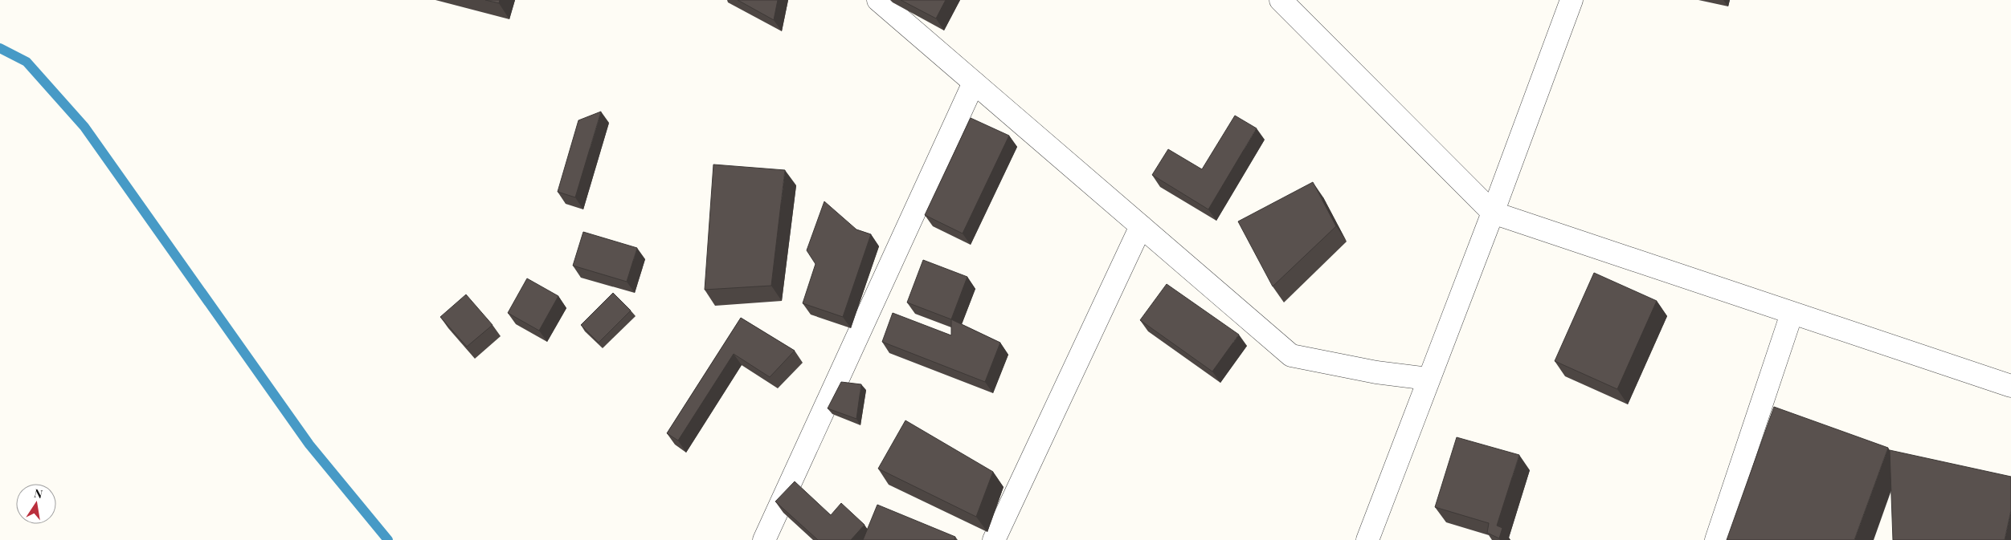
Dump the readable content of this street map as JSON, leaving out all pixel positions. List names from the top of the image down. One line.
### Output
{"north":"top"}
